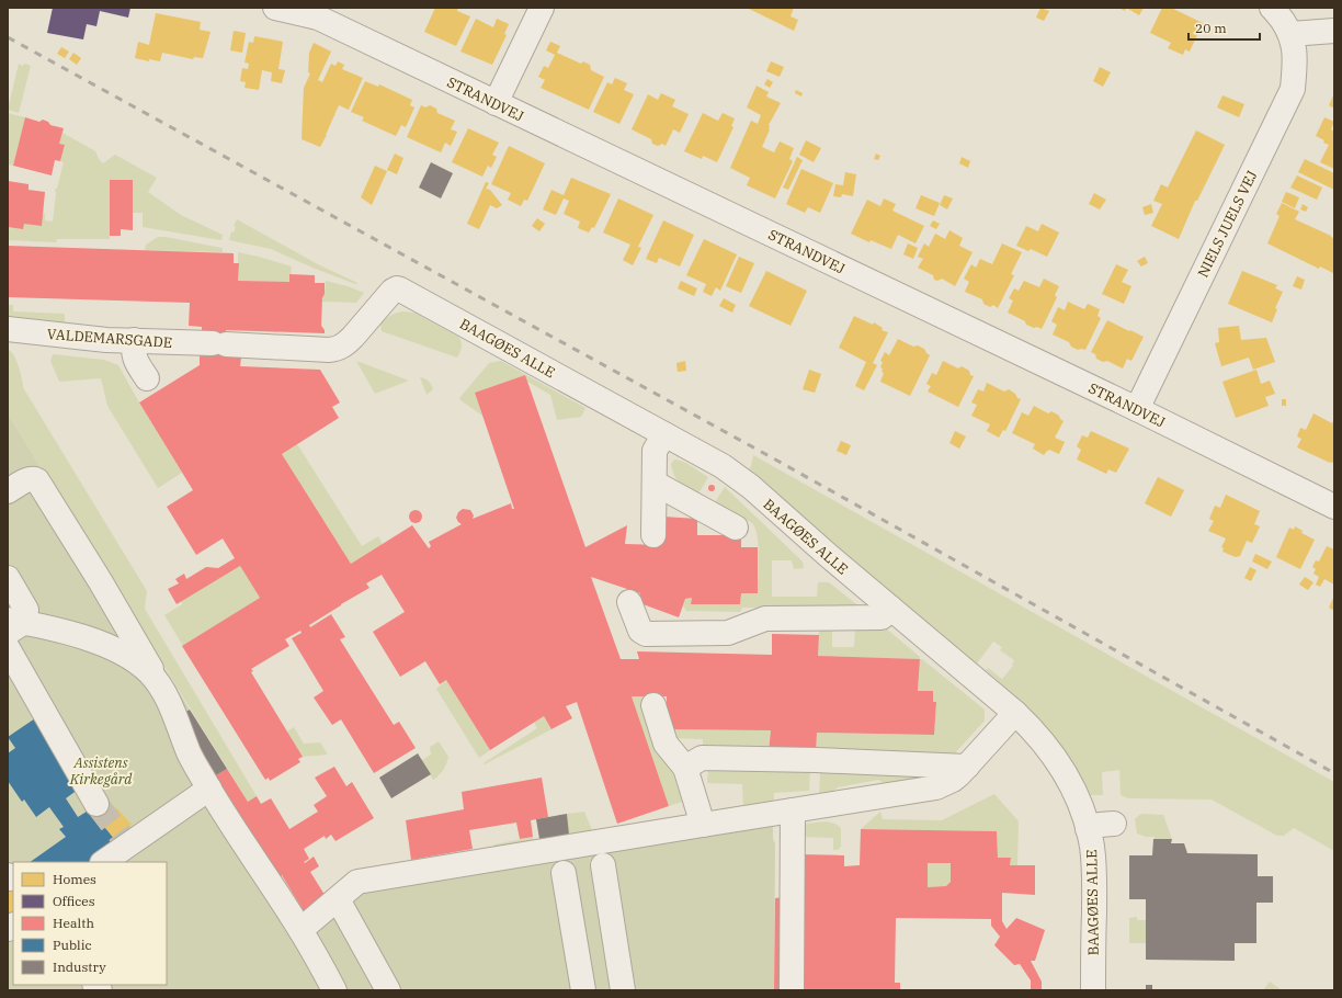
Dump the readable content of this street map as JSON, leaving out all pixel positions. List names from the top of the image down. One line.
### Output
{"streets":{"street":["STRANDVEJ","NIELS JUELS VEJ","VALDEMARSGADE","BAAGØES ALLE"]},"crossings":[["STRANDVEJ","NIELS JUELS VEJ"],["VALDEMARSGADE","BAAGØES ALLE"]],"parks":["Assistens Kirkegård"],"legend":["Homes","Offices","Health","Public","Industry"],"scale_bar":"20 m"}
